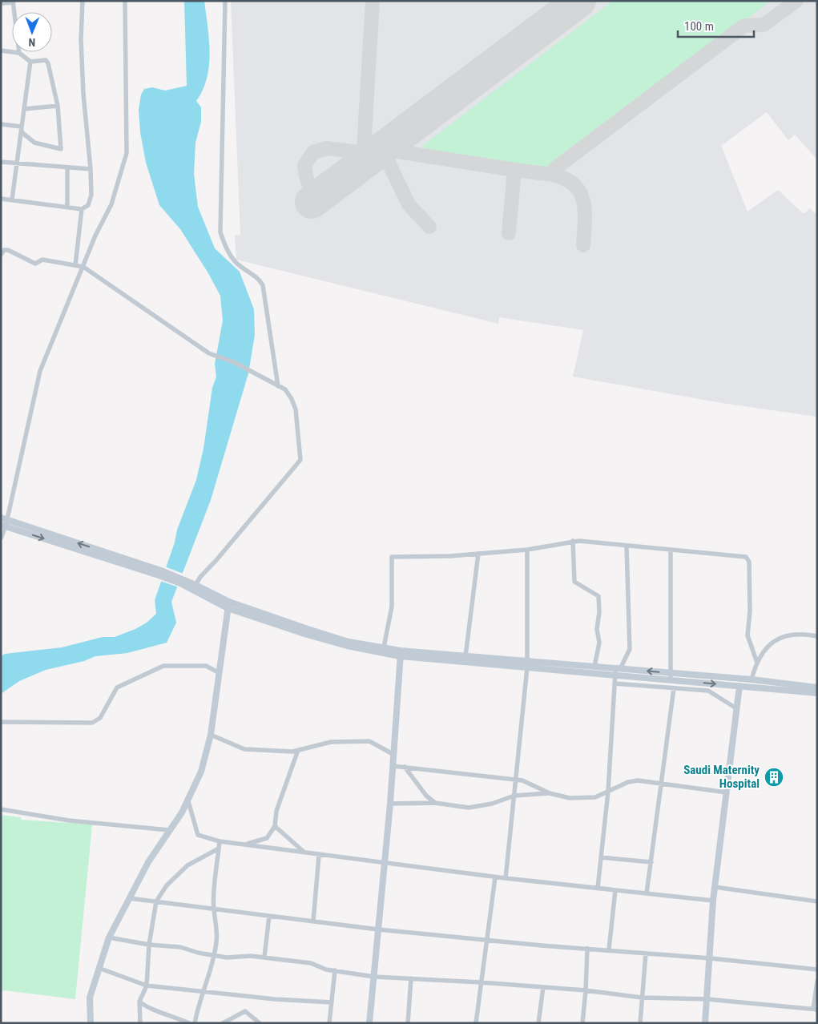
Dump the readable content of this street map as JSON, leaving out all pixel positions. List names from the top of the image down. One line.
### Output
{"places":{"building":["Saudi Maternity Hospital"]},"scale_bar":"100 m","north":"bottom"}
